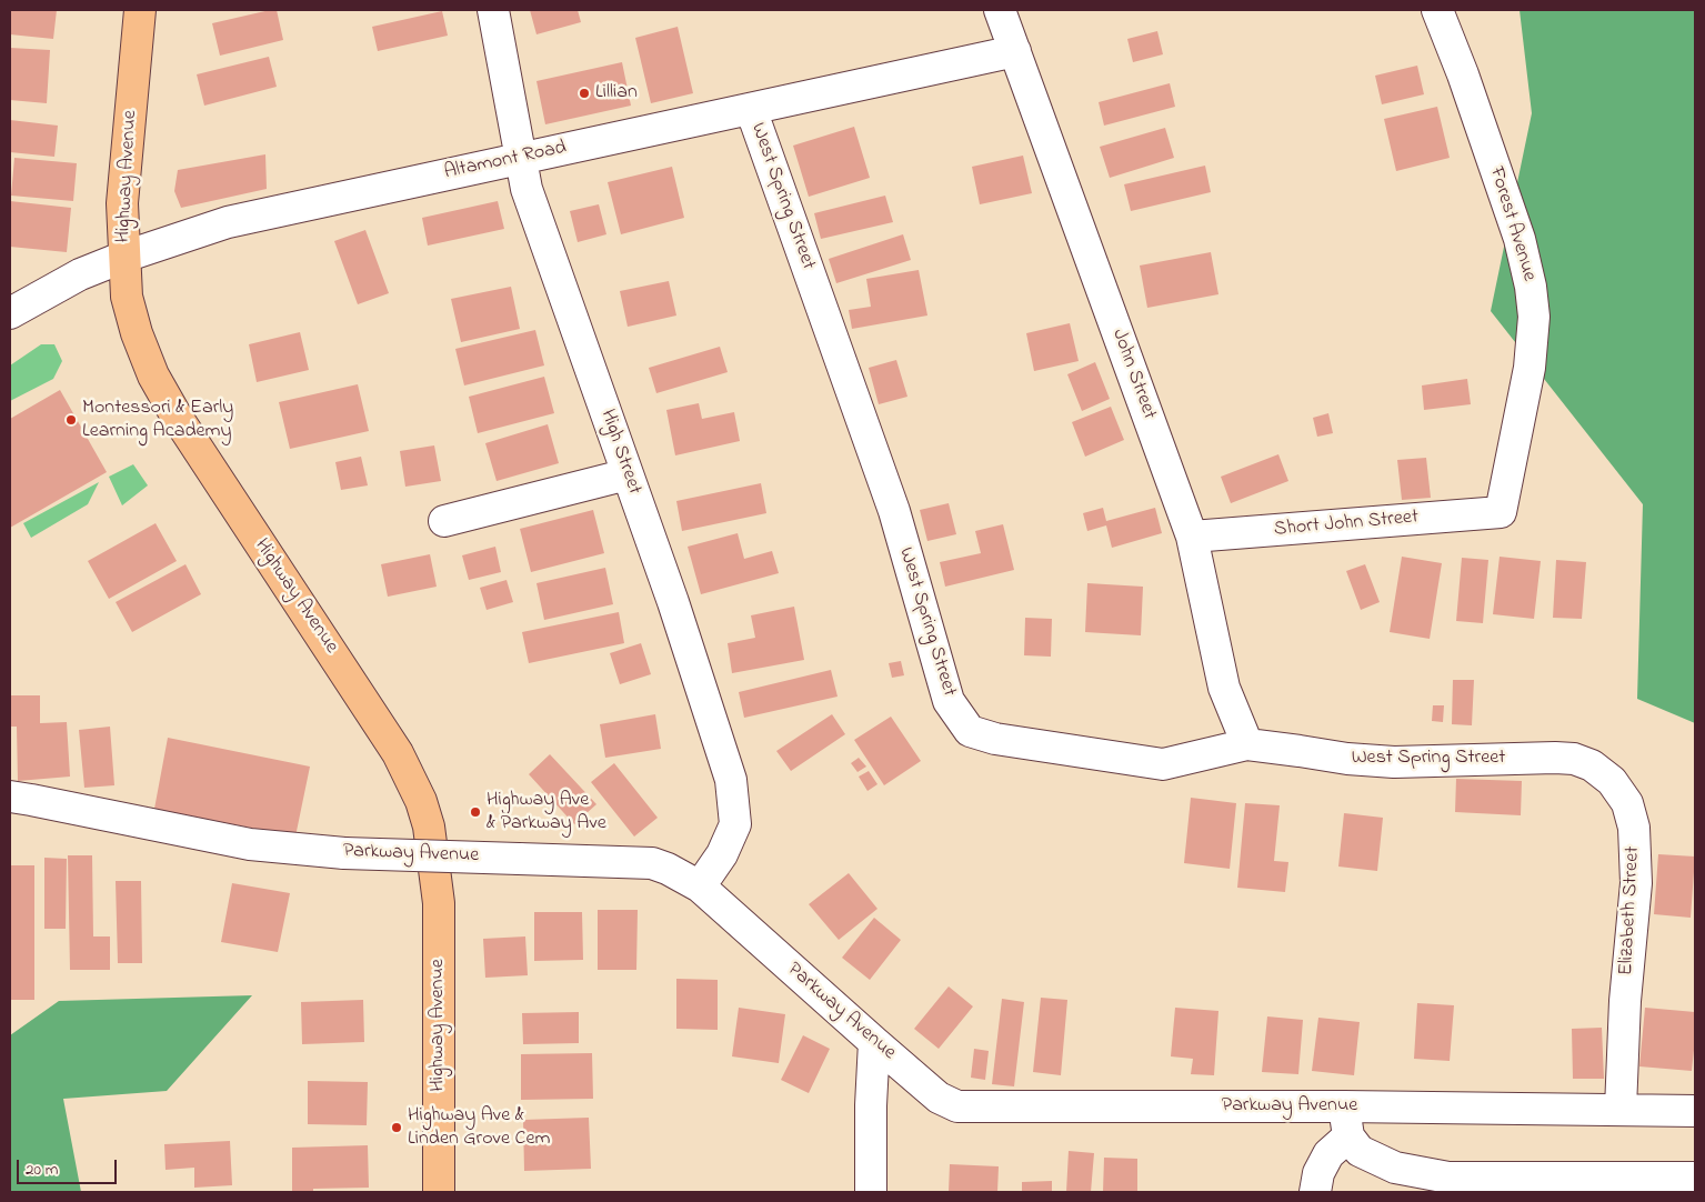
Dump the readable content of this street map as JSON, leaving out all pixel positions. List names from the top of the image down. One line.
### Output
{"streets":{"main road":["Highway Avenue"],"street":["Altamont Road","West Spring Street","Forest Avenue","John Street","High Street","Short John Street","Parkway Avenue","Elizabeth Street"]},"crossings":[["Altamont Road","Highway Avenue"],["Altamont Road","West Spring Street"],["Altamont Road","John Street"],["Altamont Road","High Street"],["West Spring Street","John Street"],["West Spring Street","Elizabeth Street"],["Forest Avenue","Short John Street"],["John Street","Short John Street"],["High Street","Parkway Avenue"],["Parkway Avenue","Elizabeth Street"]],"places":["Lillian","Montessori & Early Learning Academy","Highway Ave & Parkway Ave","Highway Ave & Linden Grove Cem"],"scale_bar":"20 m"}
